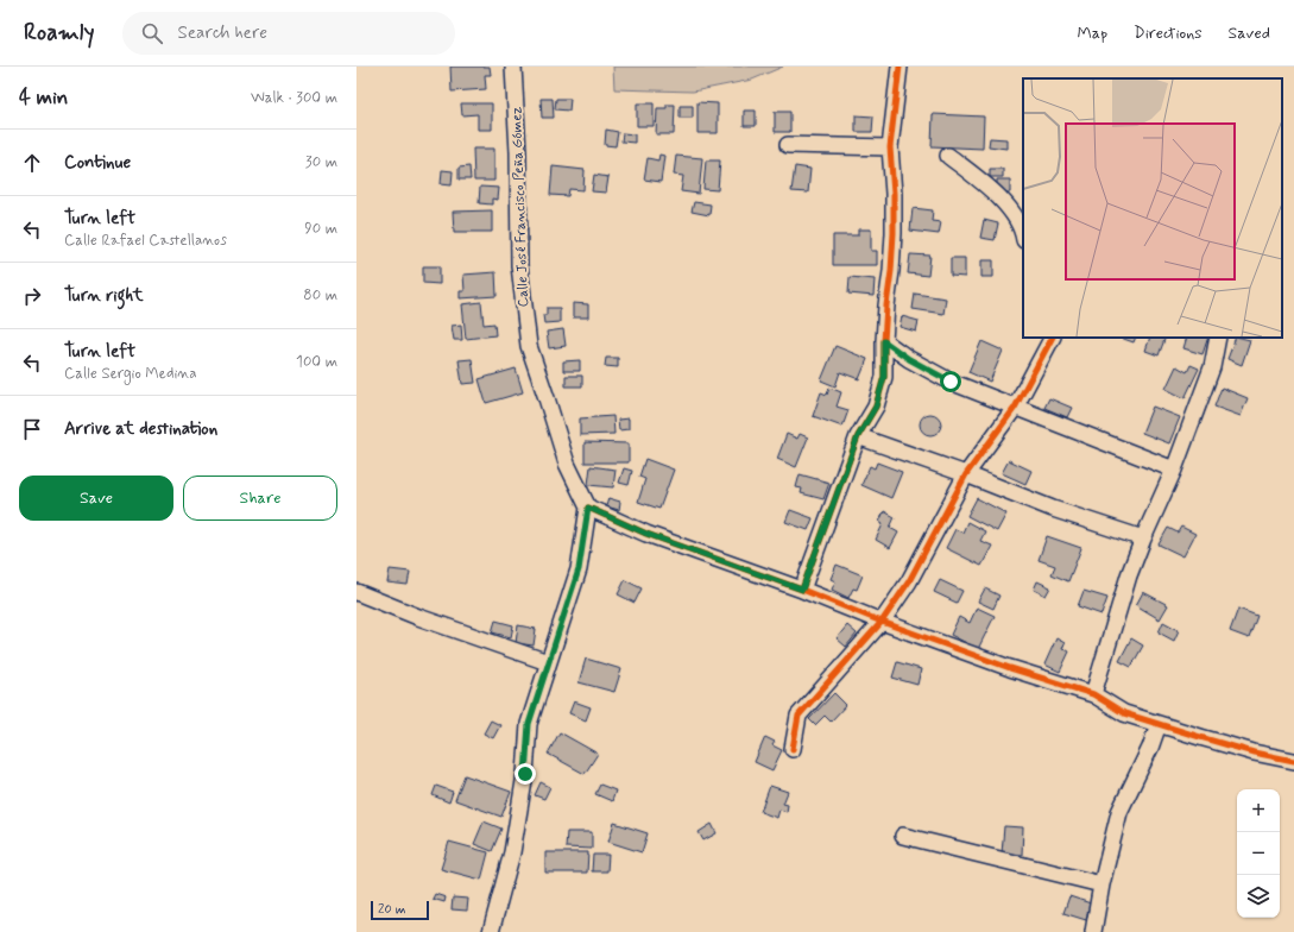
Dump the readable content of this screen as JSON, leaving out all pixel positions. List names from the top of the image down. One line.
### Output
{"streets":{"street":["Calle José Francisco Peña Gómez"]},"scale_bar":"20 m","page":{"header":"Roamly","search":"Search here","nav":["Map","Directions","Saved"],"heading":["4 min","Walk · 300 m"],"list":[["Continue","30 m"],["Turn left","Calle Rafael Castellanos","90 m"],["Turn right","80 m"],["Turn left","Calle Sergio Medina","100 m"],"Arrive at destination"],"buttons":["Save","Share"],"map_buttons":["+","−"],"scale":"20 m"}}
